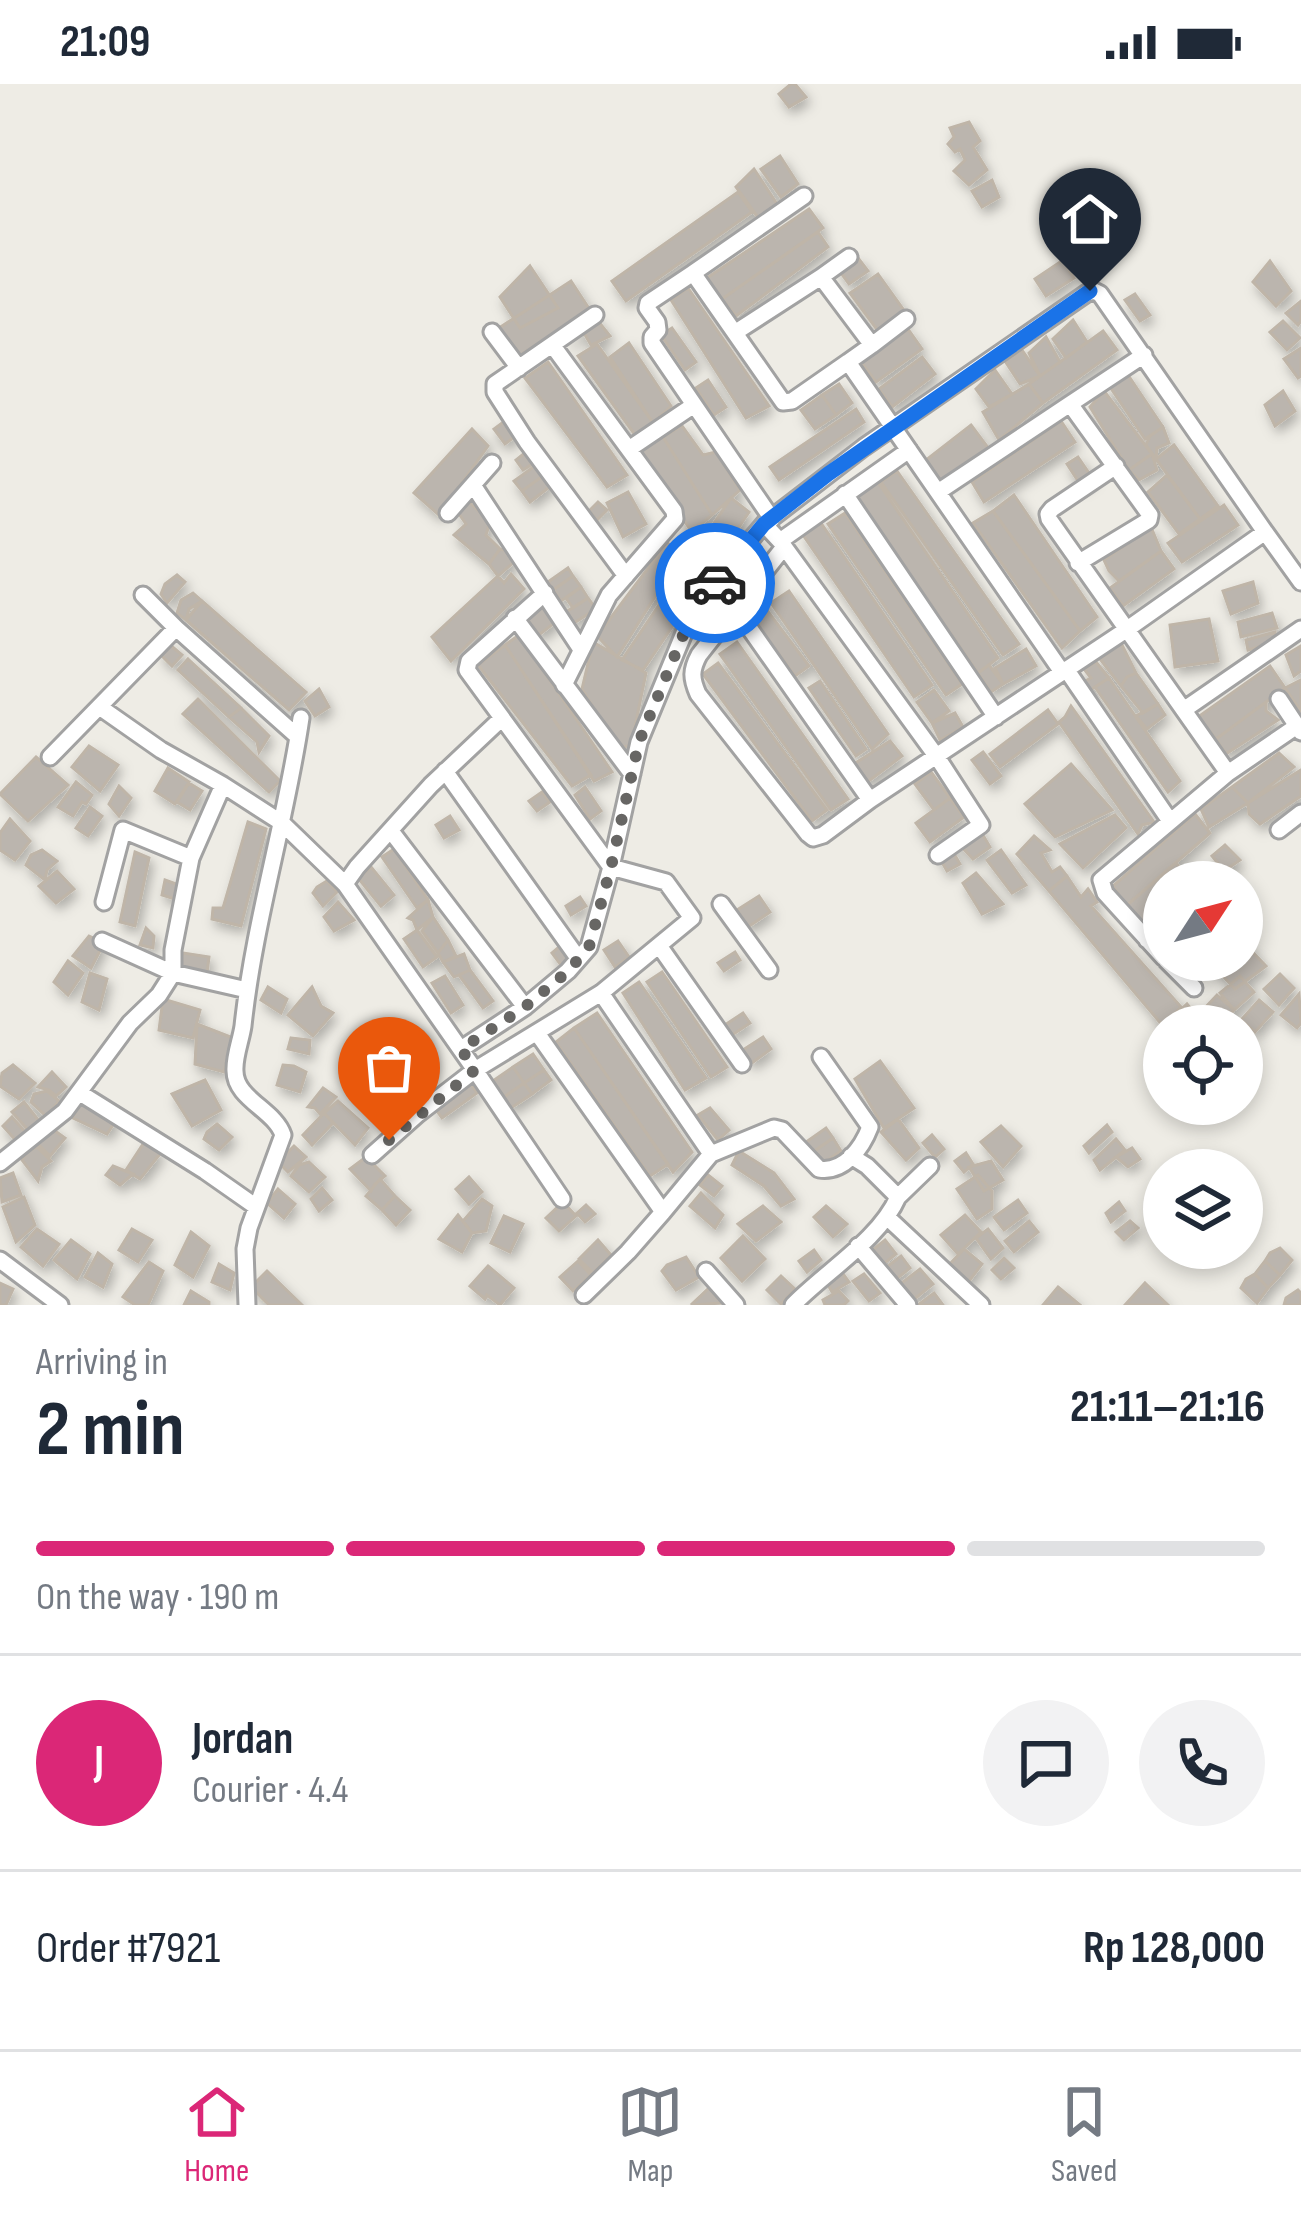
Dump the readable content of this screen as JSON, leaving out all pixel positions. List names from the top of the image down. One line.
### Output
{"north":"top right","page":{"status":"21:09","heading":["2 min","Arriving in","21:11–21:16"],"panel":["Jordan","Courier · 4.4","Order #7921","Rp 128,000"],"bar":"On the way · 190 m","round":"J","tabs":["Home","Map","Saved"]}}
